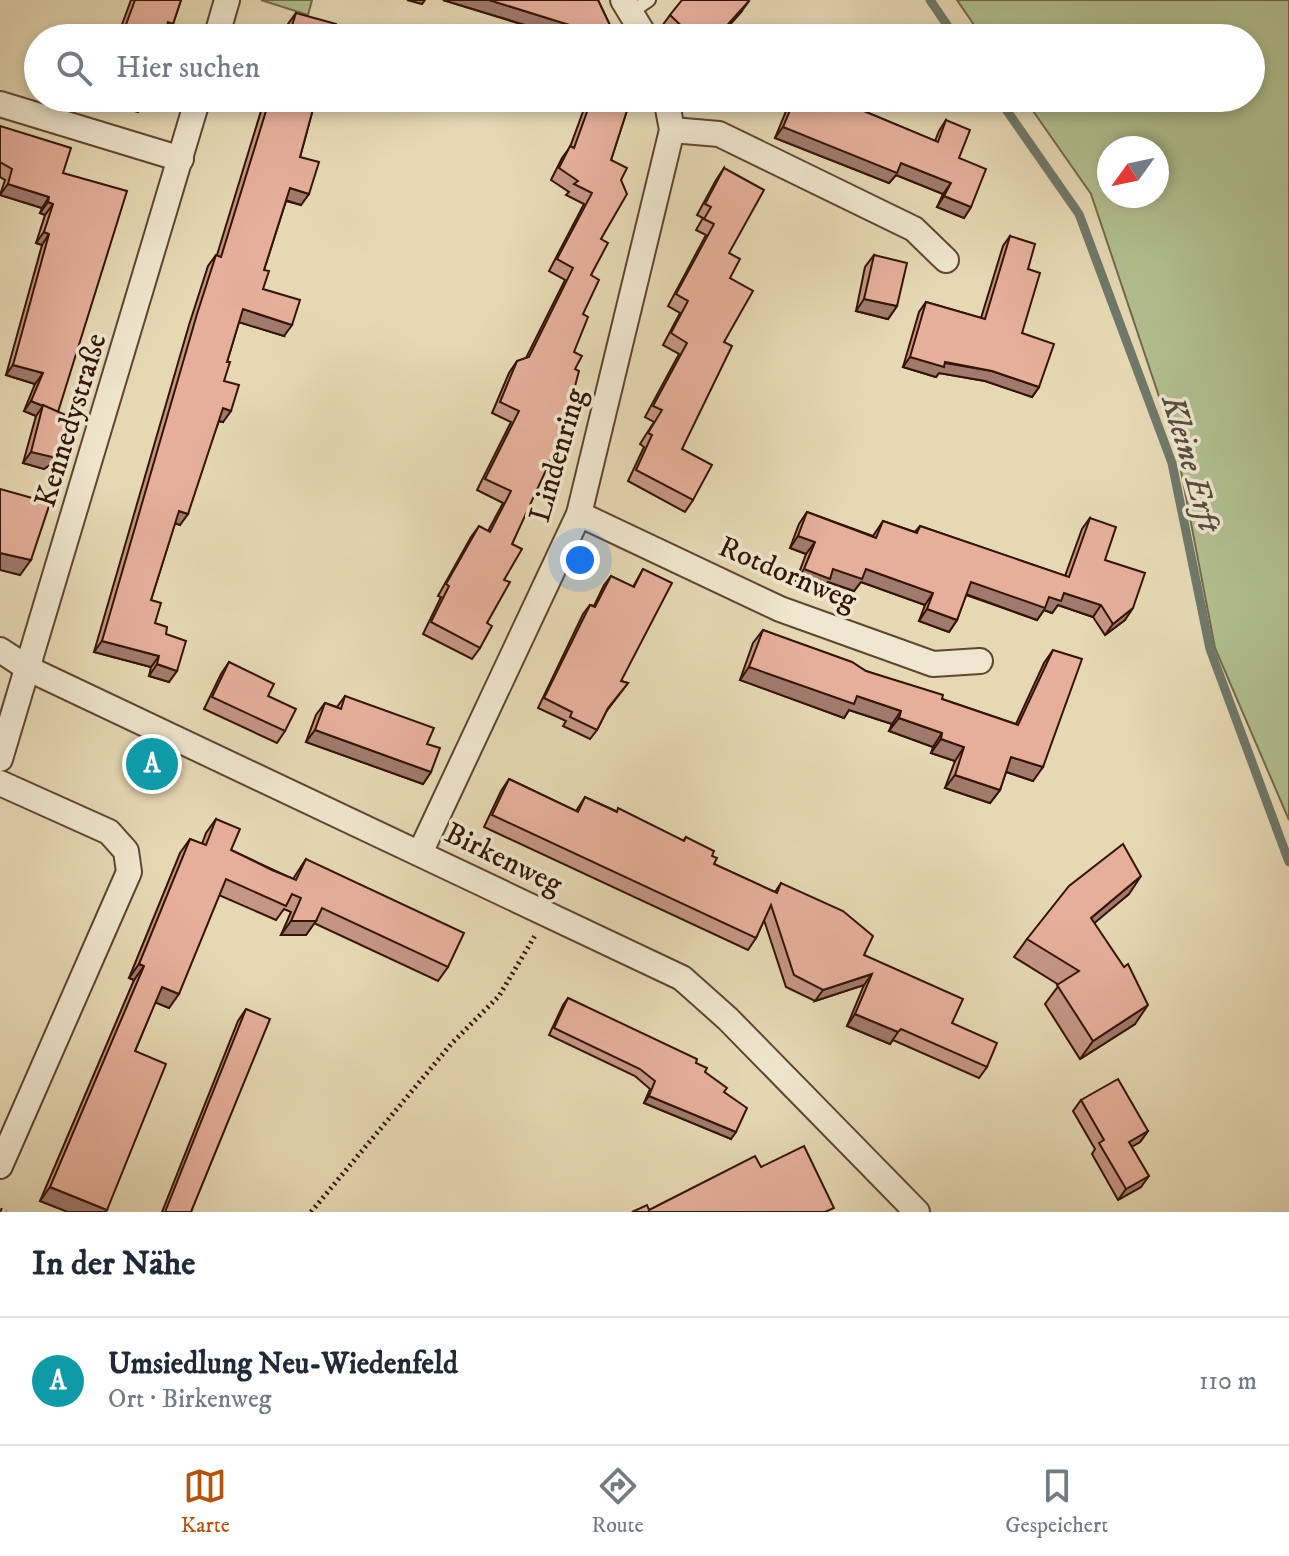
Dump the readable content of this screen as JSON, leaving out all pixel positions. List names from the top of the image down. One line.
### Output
{"streets":{"street":["Kennedystraße","Lindenring","Rotdornweg","Birkenweg"]},"crossings":[["Kennedystraße","Birkenweg"],["Lindenring","Rotdornweg"],["Lindenring","Birkenweg"]],"water":["Kleine Erft"],"north":"bottom left","page":{"search":"Hier suchen","pins":"A","heading":"In der Nähe","list":[{"mark":"A","name":"Umsiedlung Neu-Wiedenfeld","note":"Ort · Birkenweg","value":"110 m"}],"nav":["Karte","Route","Gespeichert"]}}
